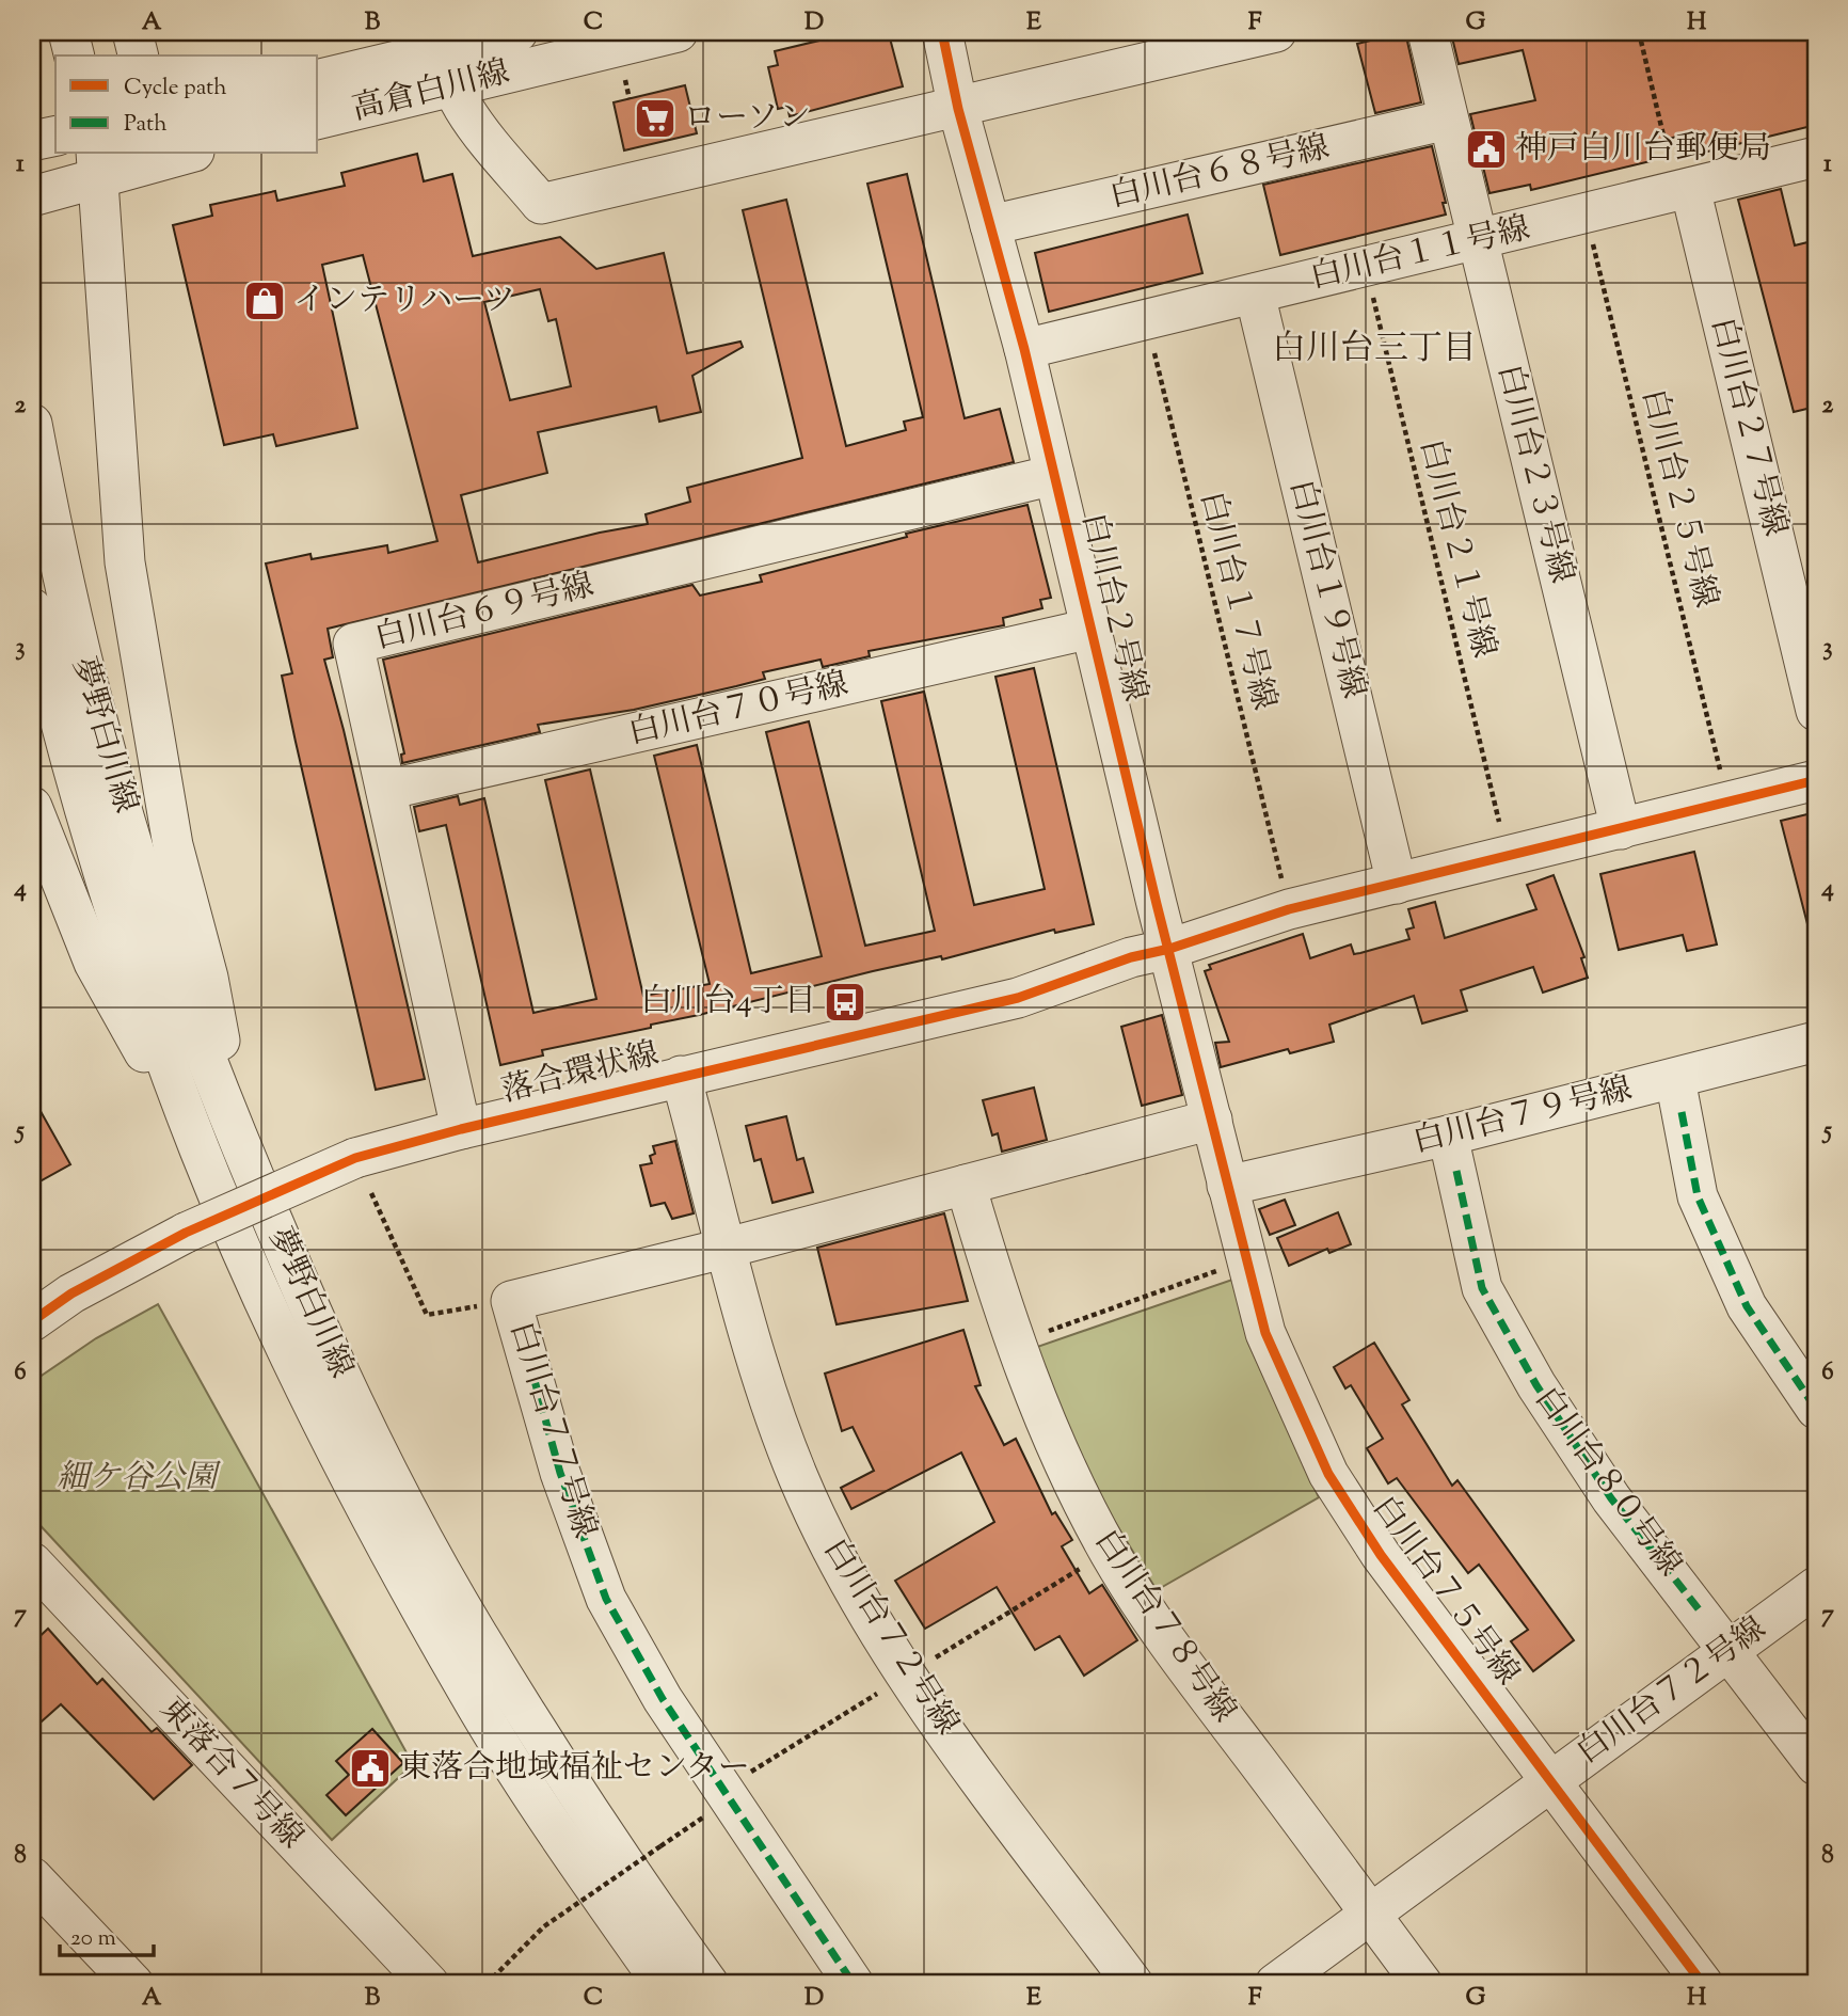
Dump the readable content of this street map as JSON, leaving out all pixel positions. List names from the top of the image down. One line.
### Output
{"streets":{"street":["高倉白川線","白川台６８号線","白川台１１号線","白川台２７号線","白川台２３号線","白川台１９号線","白川台２号線","白川台６９号線","白川台７０号線","夢野白川線","落合環状線","白川台７９号線","白川台７７号線","白川台８０号線","白川台７５号線","白川台７８号線","白川台７２号線","東落合７号線"],"path":["白川台２５号線","白川台２１号線","白川台１７号線"]},"crossings":[["白川台６８号線","白川台２３号線"],["白川台６８号線","白川台２号線"],["白川台１１号線","白川台２７号線"],["白川台１１号線","白川台２３号線"],["白川台１１号線","白川台２５号線"],["白川台１１号線","白川台２１号線"],["白川台１１号線","白川台１９号線"],["白川台１１号線","白川台１７号線"],["白川台１１号線","白川台２号線"],["白川台２３号線","落合環状線"],["白川台１９号線","落合環状線"],["白川台２号線","白川台６９号線"],["白川台２号線","白川台７０号線"],["白川台２号線","落合環状線"],["白川台２号線","白川台７９号線"],["白川台２号線","白川台７７号線"],["白川台２号線","白川台７５号線"],["白川台６９号線","白川台７０号線"],["白川台６９号線","落合環状線"],["落合環状線","白川台７２号線"],["白川台７９号線","白川台８０号線"],["白川台７９号線","白川台７５号線"],["白川台７７号線","白川台７８号線"],["白川台７７号線","白川台７２号線"],["白川台８０号線","白川台７２号線"],["白川台７５号線","白川台７２号線"],["白川台７８号線","白川台７２号線"]],"districts":["白川台三丁目"],"parks":["細ケ谷公園"],"places":{"supermarket":["ローソン"],"public building":["神戸白川台郵便局","東落合地域福祉センター"],"shop":["インテリハーツ"],"bus stop":["白川台4丁目"]},"legend":["Cycle path","Path"],"scale_bar":"20 m","grid":{"columns":["A","B","C","D","E","F","G","H"],"rows":["1","2","3","4","5","6","7","8"]}}
